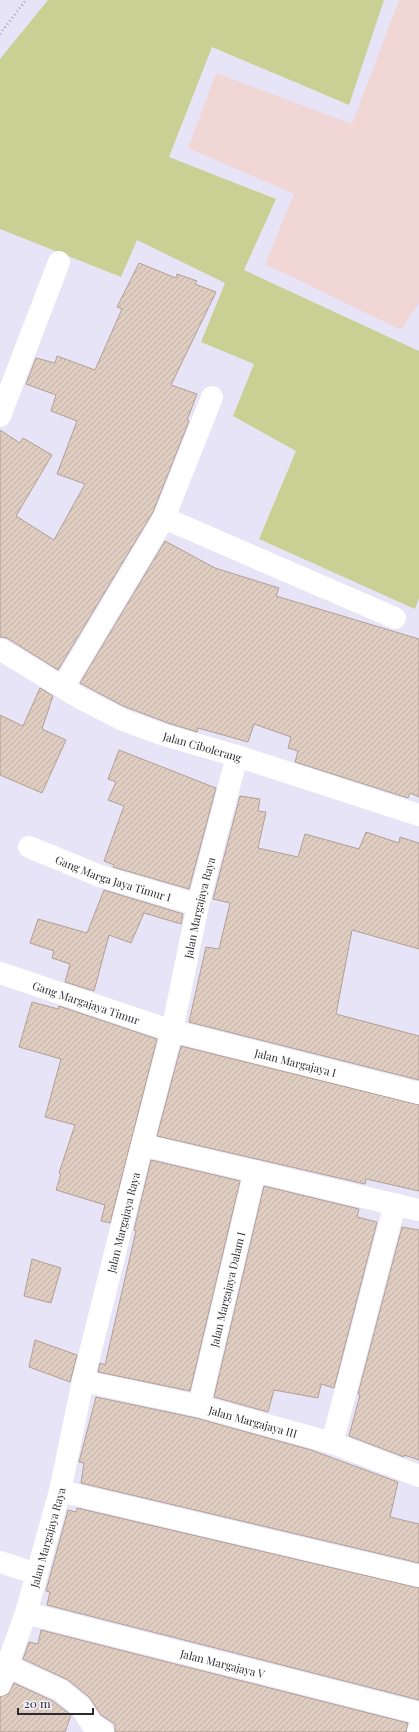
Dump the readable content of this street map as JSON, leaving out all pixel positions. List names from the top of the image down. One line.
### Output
{"streets":{"street":["Jalan Cibolerang","Gang Marga Jaya Timur I","Jalan Margajaya Raya","Gang Margajaya Timur","Jalan Margajaya I","Jalan Margajaya Dalam I","Jalan Margajaya III","Jalan Margajaya V"]},"crossings":[["Jalan Cibolerang","Jalan Margajaya Raya"],["Gang Marga Jaya Timur I","Jalan Margajaya Raya"],["Jalan Margajaya Raya","Gang Margajaya Timur"],["Jalan Margajaya Raya","Jalan Margajaya I"],["Jalan Margajaya Raya","Jalan Margajaya III"],["Jalan Margajaya Raya","Jalan Margajaya V"],["Gang Margajaya Timur","Jalan Margajaya I"],["Jalan Margajaya Dalam I","Jalan Margajaya III"]],"scale_bar":"20 m"}
